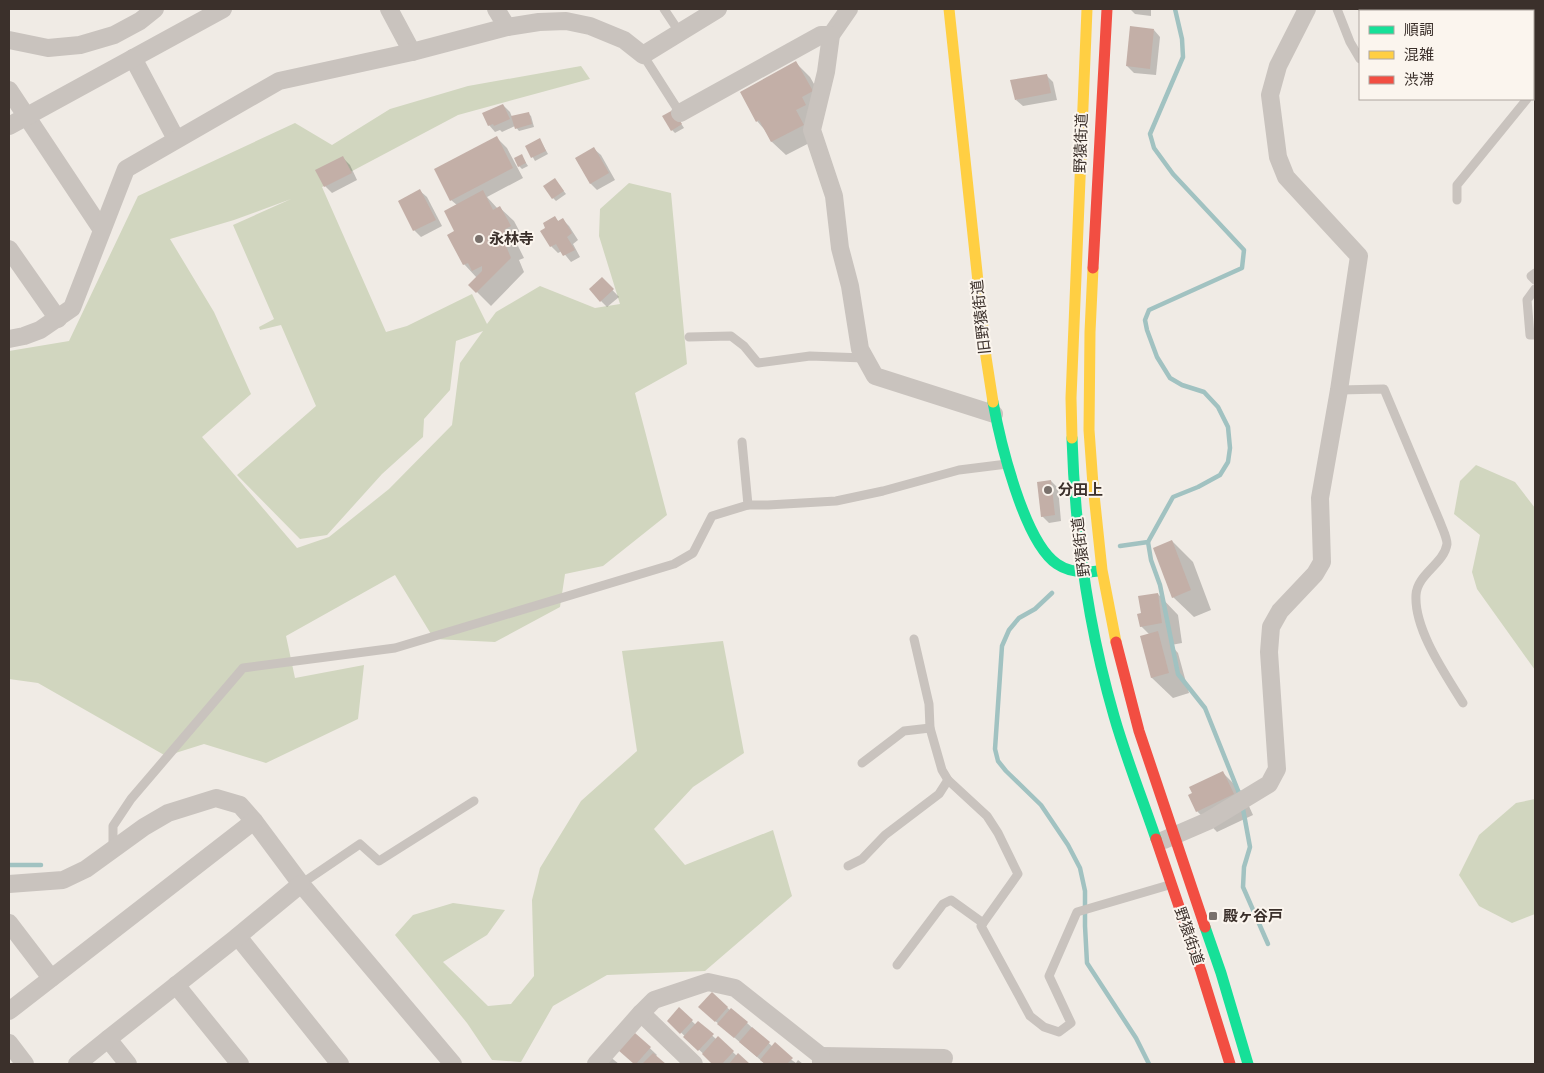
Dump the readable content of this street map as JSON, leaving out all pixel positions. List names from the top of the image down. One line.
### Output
{"streets":{"main road":["野猿街道","旧野猿街道"]},"crossings":[["野猿街道","旧野猿街道"]],"places":{"other":["永林寺","分田上"],"transit":["殿ヶ谷戸"]},"legend":["順調","混雑","渋滞"]}
